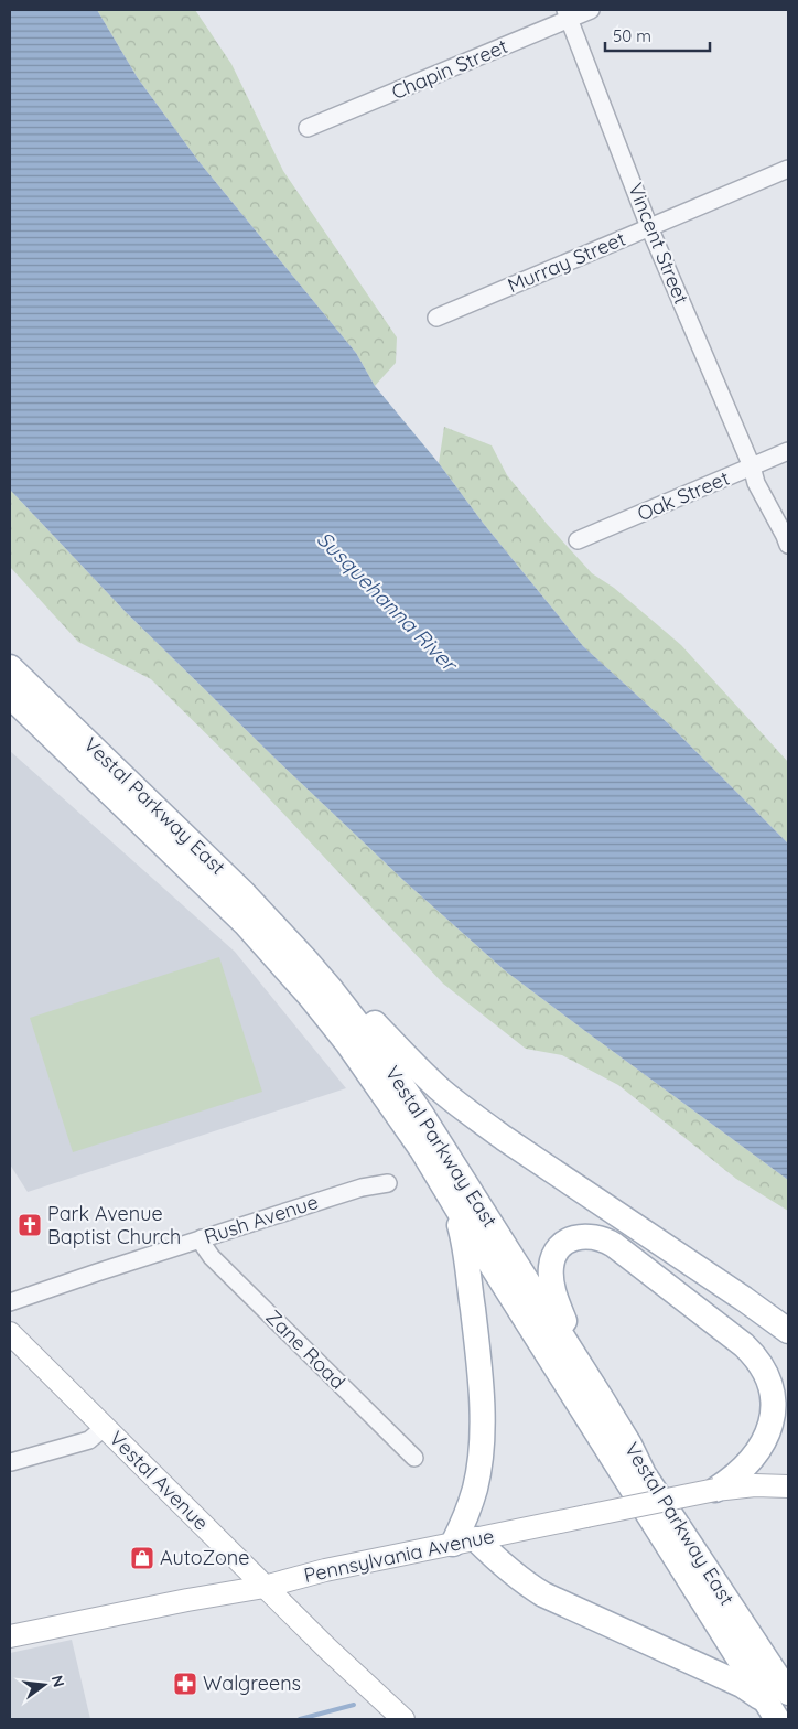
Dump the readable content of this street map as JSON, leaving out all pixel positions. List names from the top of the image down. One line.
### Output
{"streets":{"main road":["Vestal Parkway East"],"street":["Chapin Street","Vincent Street","Murray Street","Oak Street","Rush Avenue","Zane Road","Vestal Avenue","Pennsylvania Avenue"]},"crossings":[["Chapin Street","Vincent Street"],["Vincent Street","Murray Street"],["Vincent Street","Oak Street"],["Rush Avenue","Zane Road"],["Vestal Avenue","Pennsylvania Avenue"]],"water":["Susquehanna River"],"places":{"church":["Park Avenue Baptist Church"],"shop":["AutoZone"],"pharmacy":["Walgreens"]},"scale_bar":"50 m","north":"right"}
